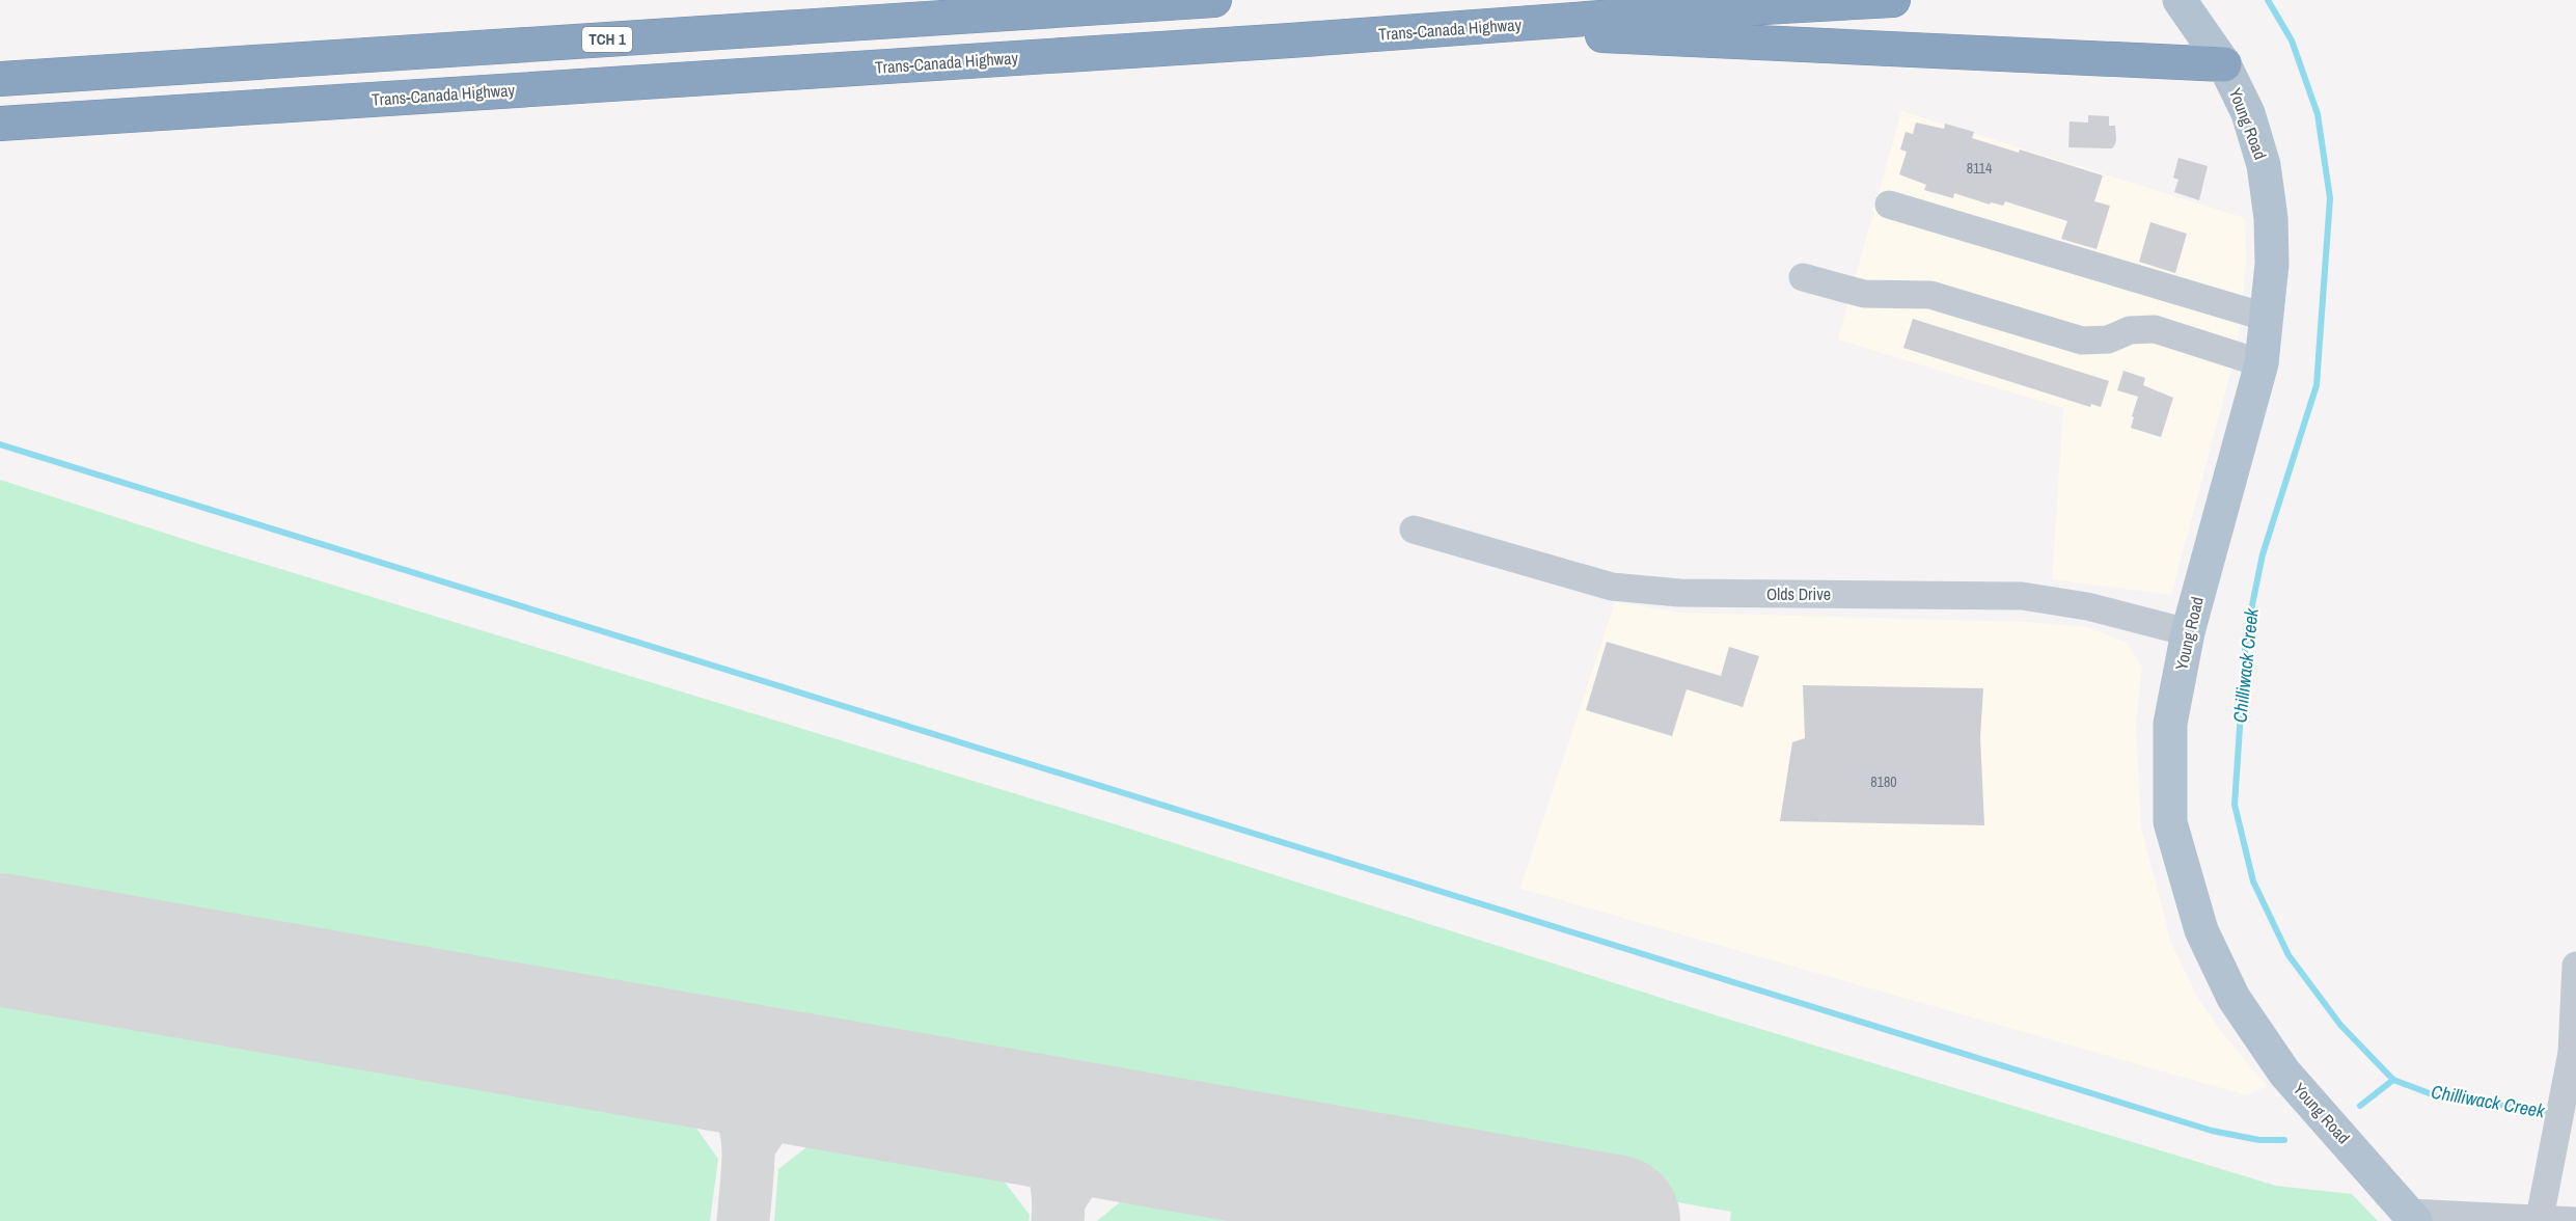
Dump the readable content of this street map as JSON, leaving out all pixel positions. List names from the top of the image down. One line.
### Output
{"streets":{"highway":["Trans-Canada Highway","TCH 1"],"main road":["Young Road"],"street":["Olds Drive"]},"crossings":[["Young Road","Olds Drive"]],"water":["Chilliwack Creek"],"house_numbers":["8114","8180"]}
